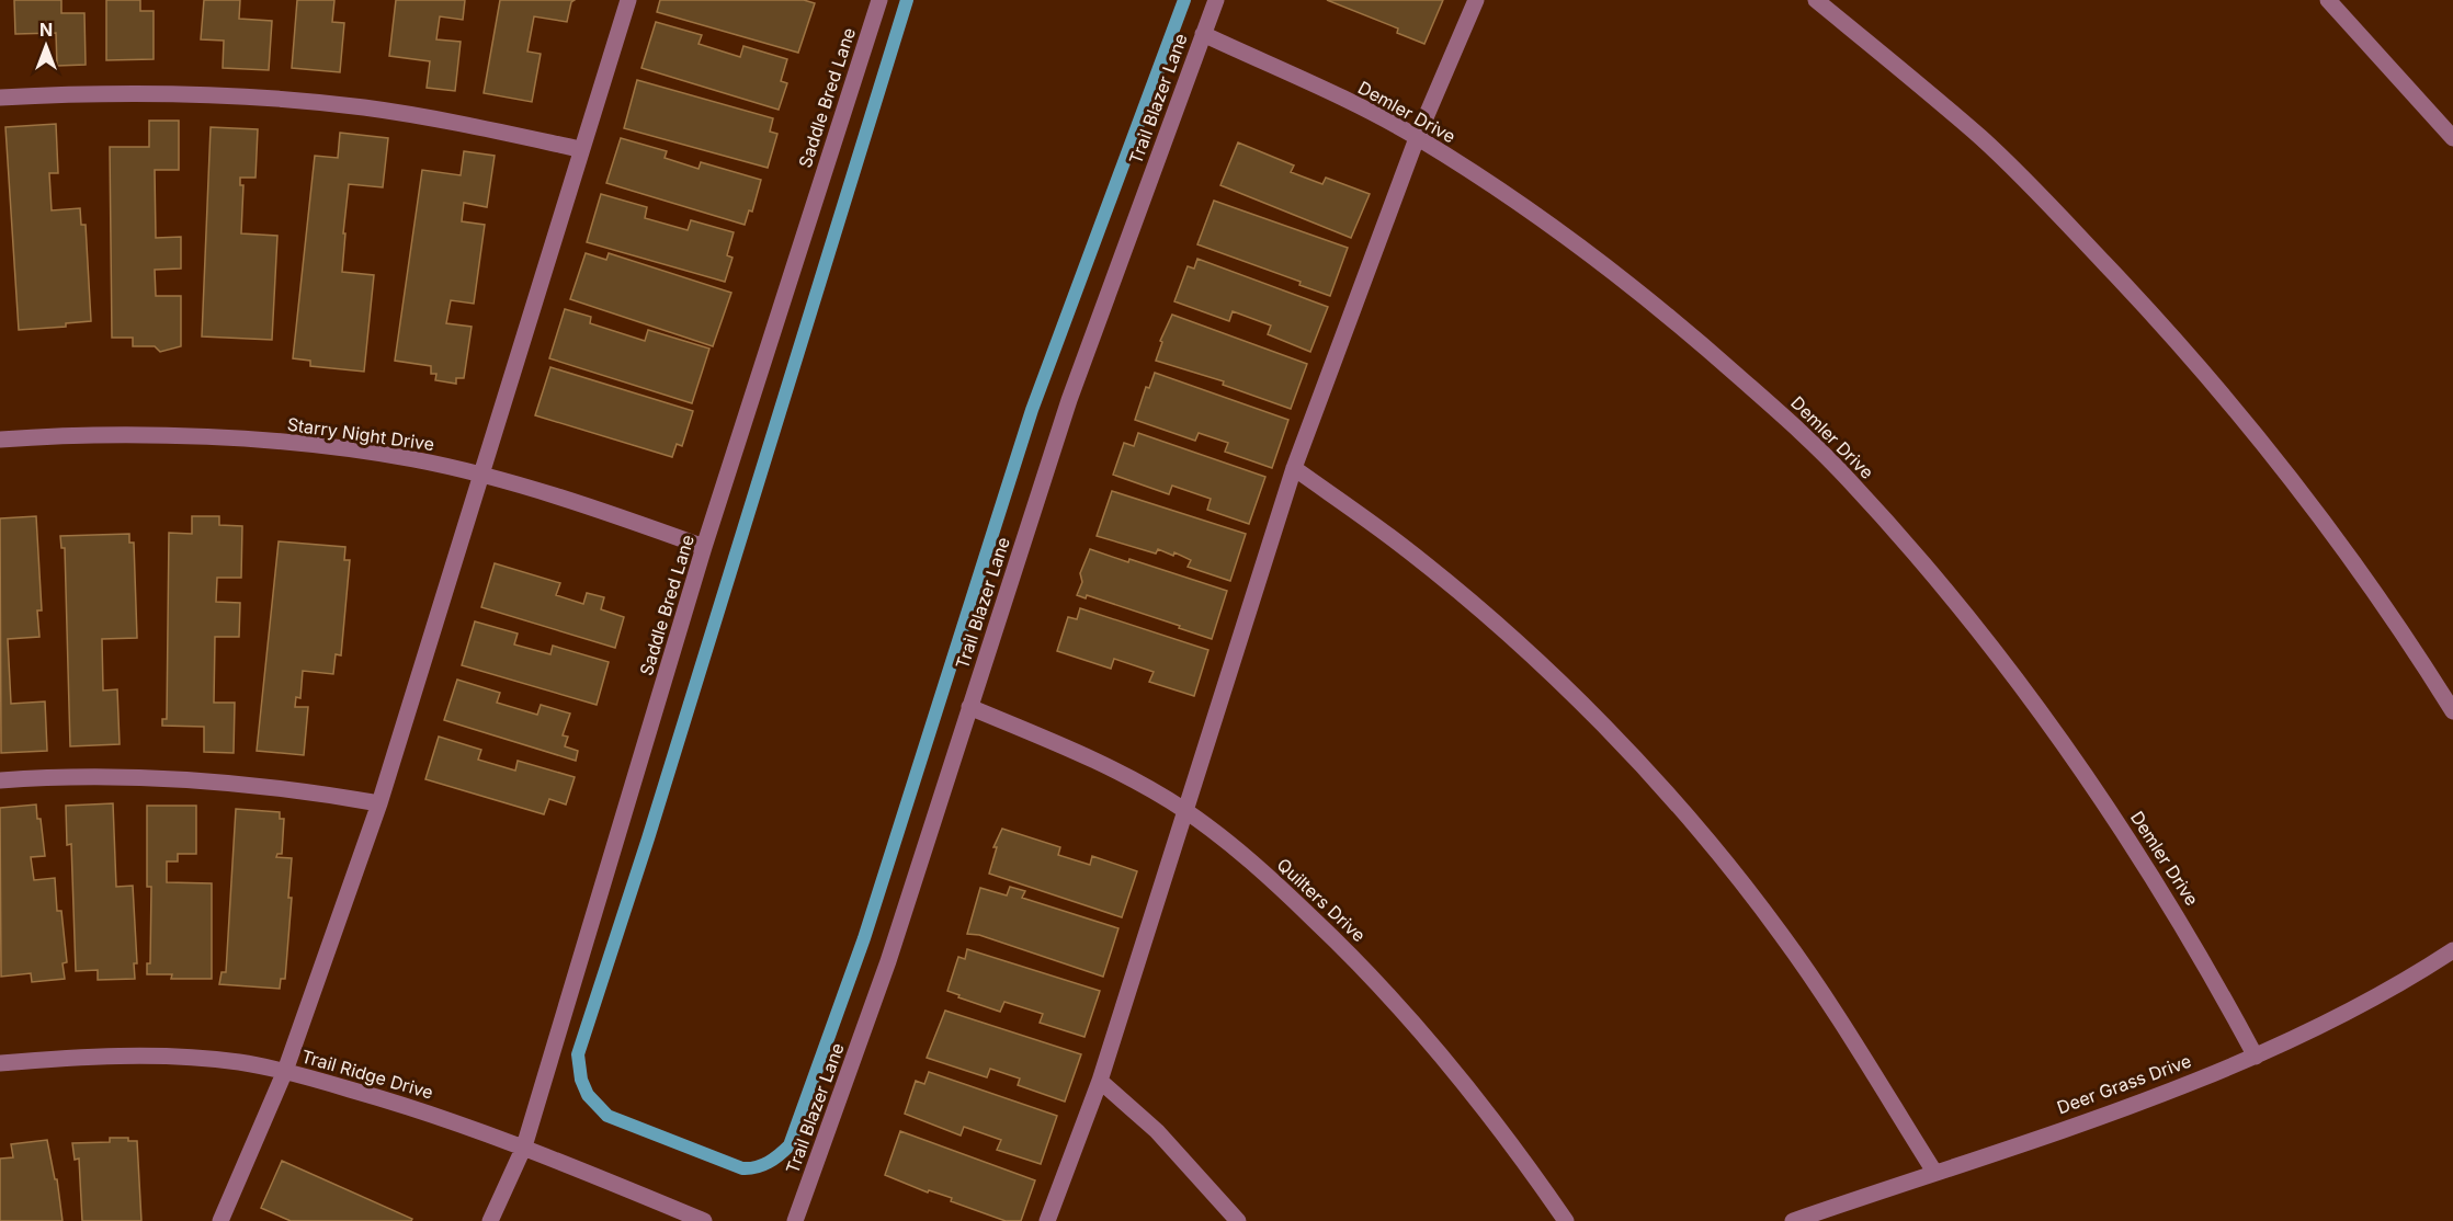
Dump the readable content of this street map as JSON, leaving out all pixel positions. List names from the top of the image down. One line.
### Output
{"streets":{"street":["Saddle Bred Lane","Trail Blazer Lane","Demler Drive","Starry Night Drive","Quilters Drive","Trail Ridge Drive","Deer Grass Drive"]},"crossings":[["Saddle Bred Lane","Starry Night Drive"],["Saddle Bred Lane","Trail Ridge Drive"],["Trail Blazer Lane","Demler Drive"],["Trail Blazer Lane","Quilters Drive"],["Demler Drive","Deer Grass Drive"]],"north":"top"}
